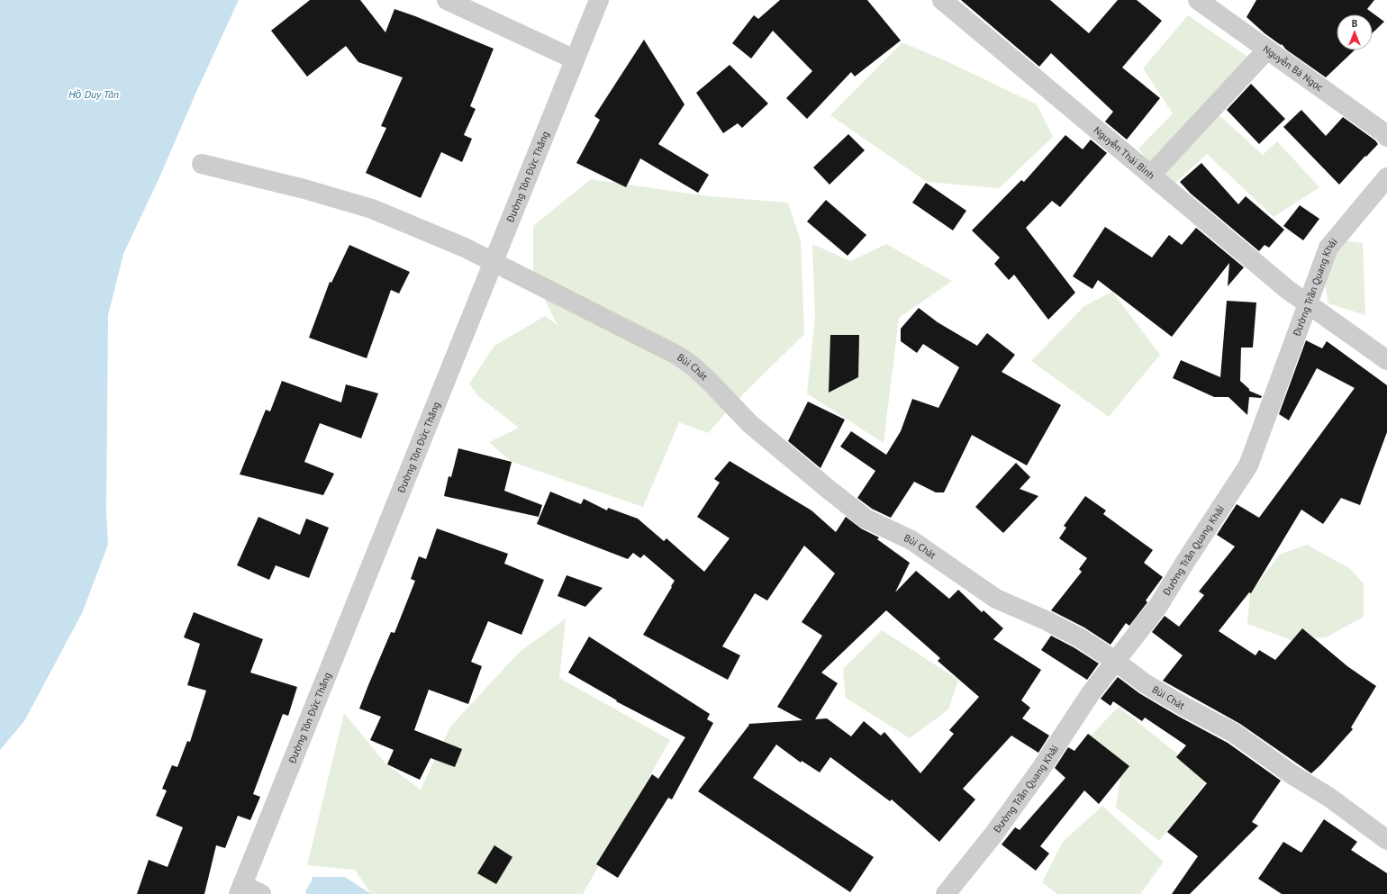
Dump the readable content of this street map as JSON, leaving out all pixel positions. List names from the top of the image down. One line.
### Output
{"streets":{"street":["Nguyễn Bá Ngọc","Nguyễn Thái Bình","Đường Tôn Đức Thắng","Đường Trần Quang Khải","Bùi Chát"]},"crossings":[["Nguyễn Thái Bình","Đường Trần Quang Khải"],["Đường Tôn Đức Thắng","Bùi Chát"],["Đường Trần Quang Khải","Bùi Chát"]],"water":["Hồ Duy Tân"],"north":"top"}
